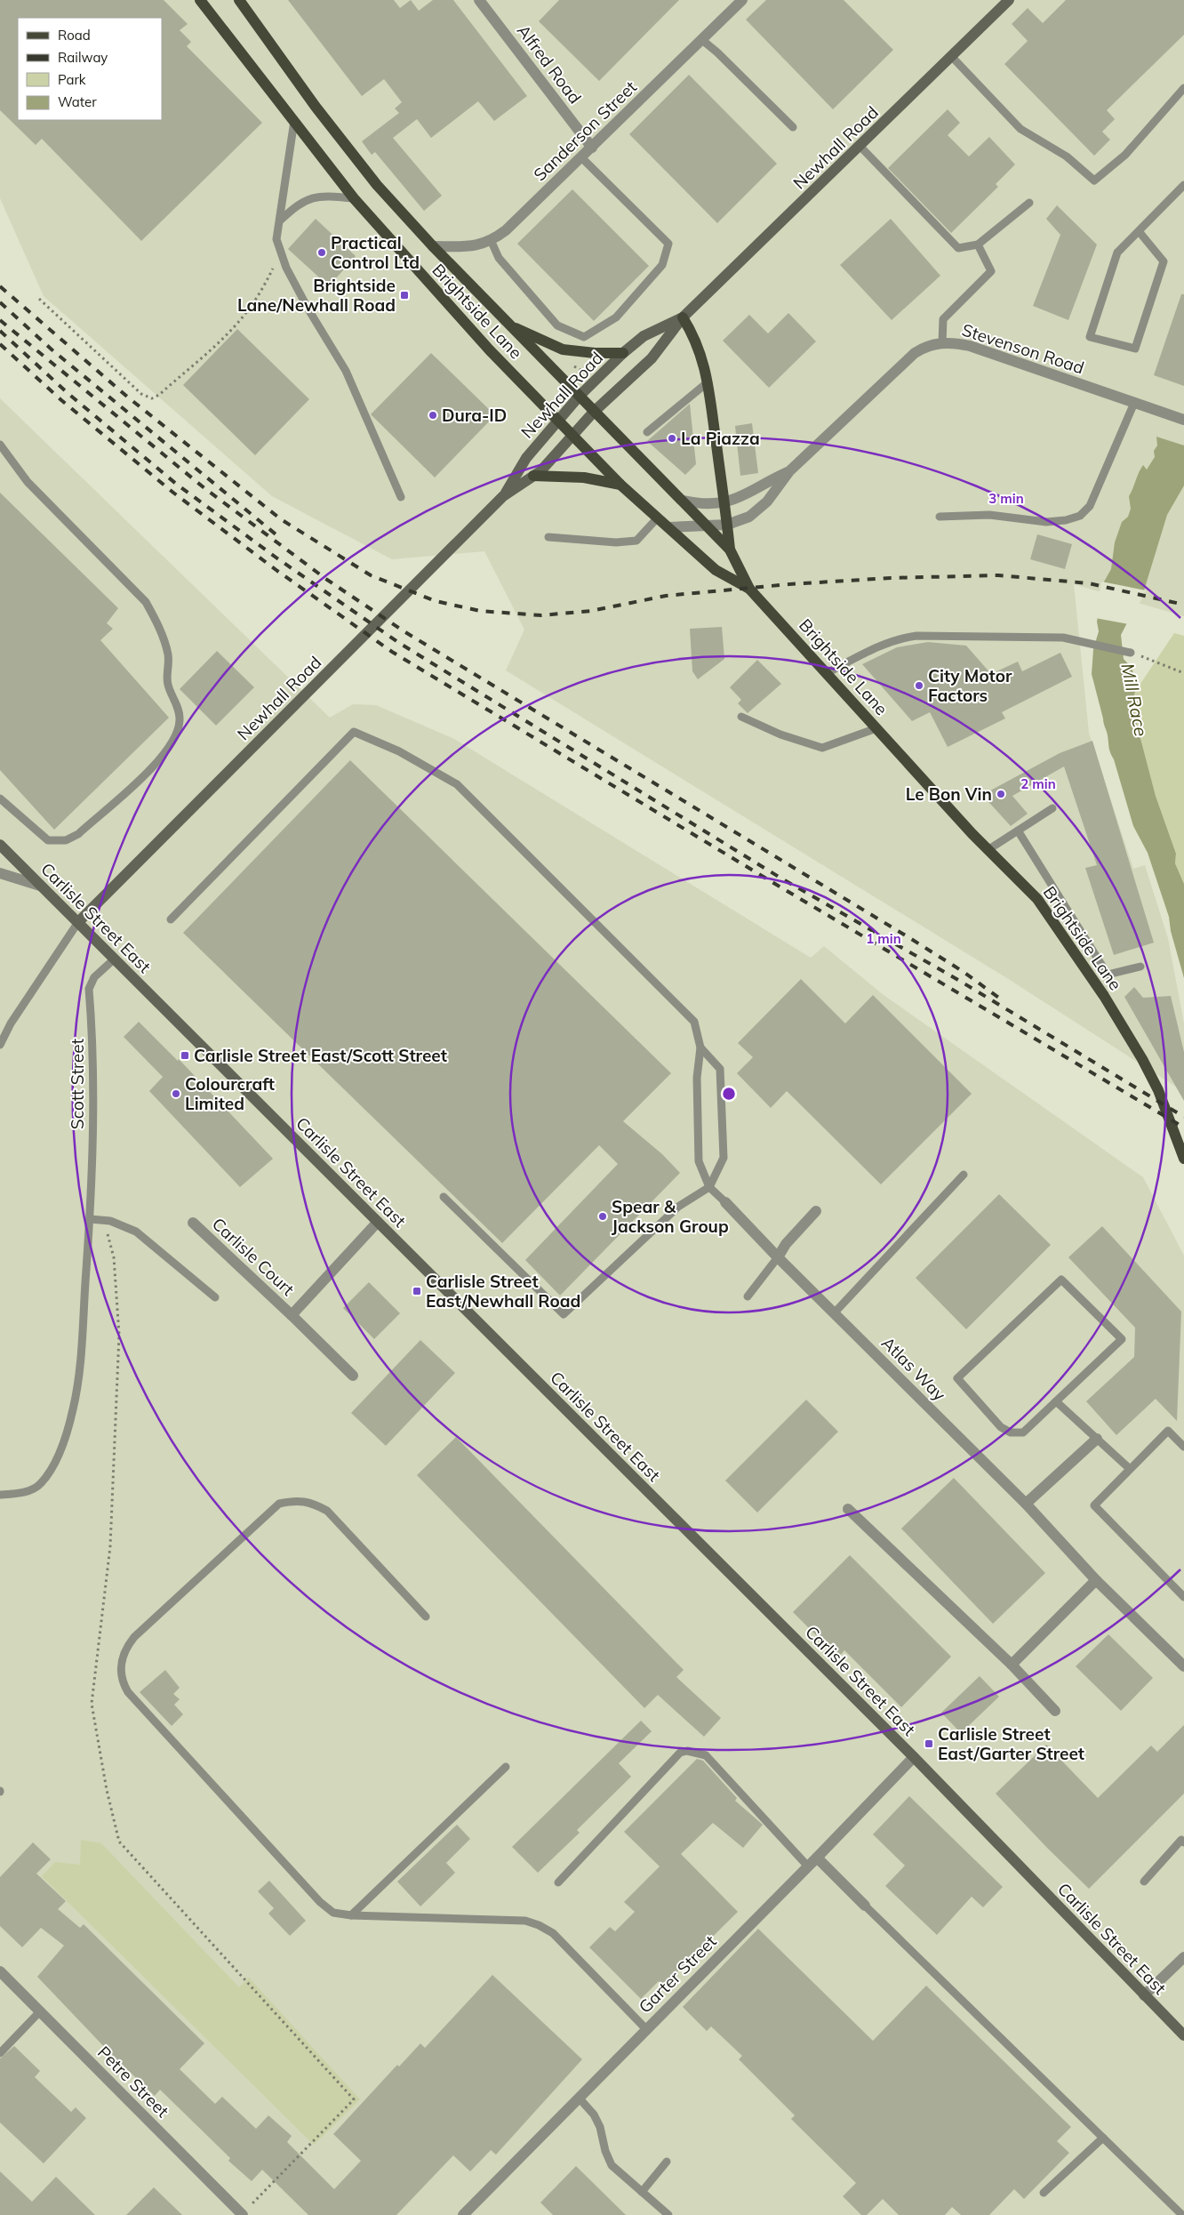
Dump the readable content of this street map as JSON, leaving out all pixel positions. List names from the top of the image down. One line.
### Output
{"streets":{"main road":["Newhall Road","Brightside Lane","Carlisle Street East"],"street":["Alfred Road","Sanderson Street","Stevenson Road","Carlisle Court","Atlas Way","Garter Street","Petre Street"],"lane":["Scott Street"]},"crossings":[["Alfred Road","Sanderson Street"],["Sanderson Street","Brightside Lane"],["Newhall Road","Brightside Lane"],["Newhall Road","Carlisle Street East"],["Brightside Lane","Stevenson Road"],["Carlisle Street East","Scott Street"],["Carlisle Street East","Carlisle Court"],["Carlisle Street East","Garter Street"]],"water":["Mill Race"],"places":{"other":["Practical Control Ltd","Dura-ID","La Piazza","City Motor Factors","Le Bon Vin","Colourcraft Limited","Spear & Jackson Group"],"transit":["Brightside Lane/Newhall Road","Carlisle Street East/Scott Street","Carlisle Street East/Newhall Road","Carlisle Street East/Garter Street"]},"legend":["Road","Railway","Park","Water"],"rings":["3 min","2 min","1 min"]}
